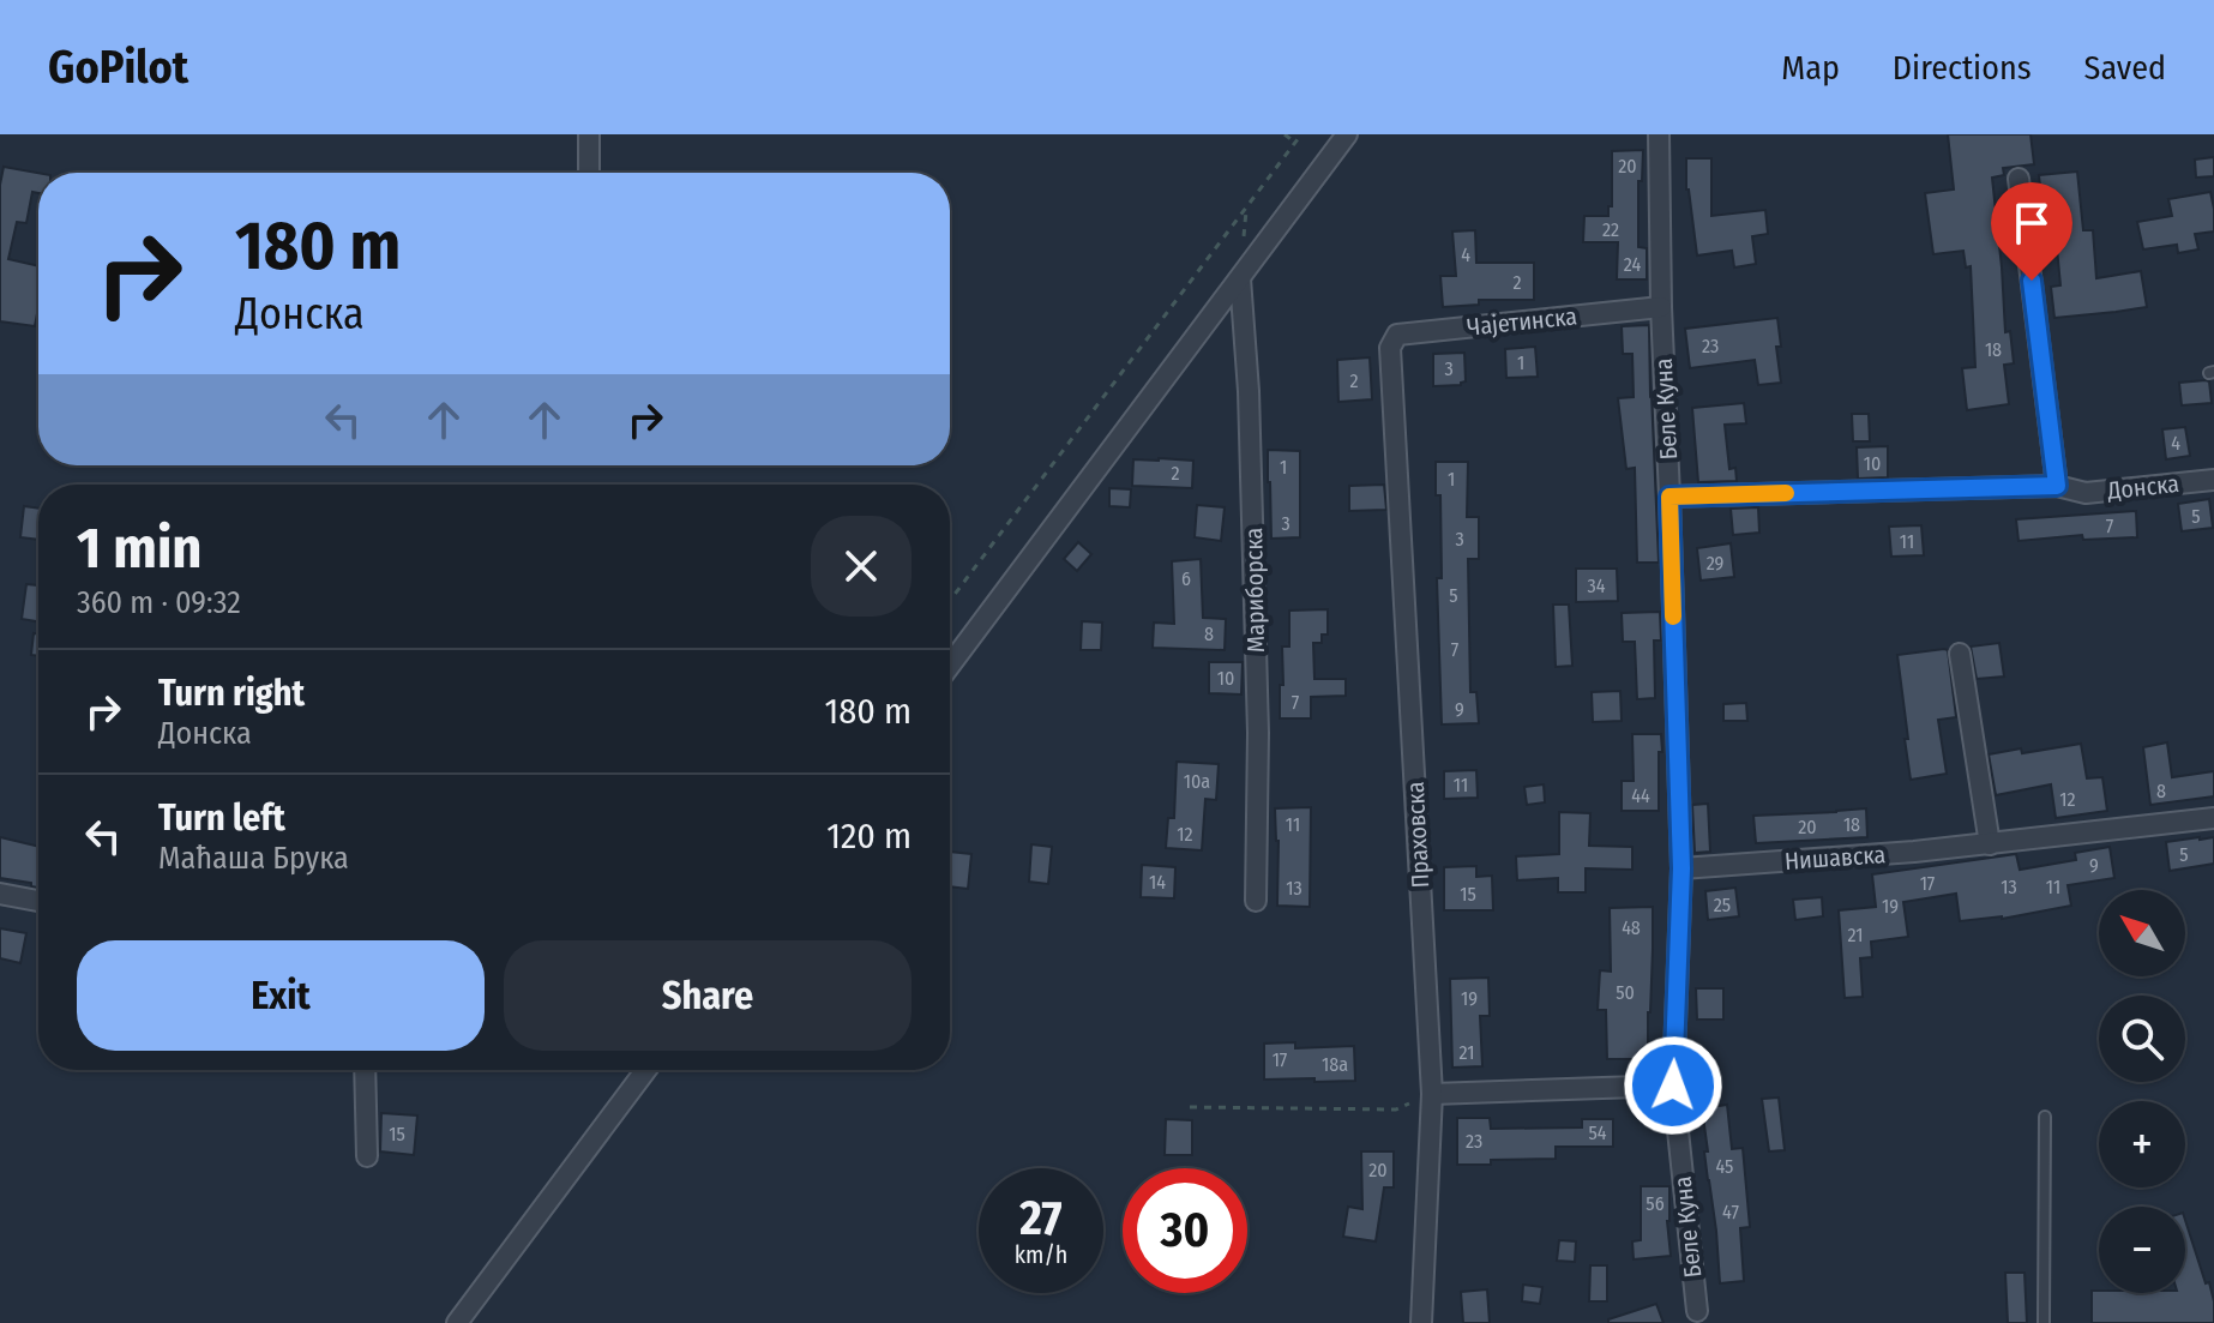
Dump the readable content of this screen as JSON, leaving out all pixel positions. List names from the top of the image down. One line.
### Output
{"streets":{"street":["Чајетинска","Беле Куна","Донска","Мариборска","Праховска","Нишавска"]},"crossings":[["Чајетинска","Беле Куна"],["Чајетинска","Праховска"],["Беле Куна","Донска"],["Беле Куна","Нишавска"]],"house_numbers":["20","22","4","24","2","23","18","1","3","2","4","10","1","2","1","5","3","7","3","11","29","6","34","5","8","7","10","7","9","10a","11","8","44","12","11","18","20","12","5","9","14","17","13","11","13","15","25","19","48","21","50","19","21","17","18a","54","15","23","45","20","56","47"],"north":"top left","page":{"header":"GoPilot","nav":["Map","Directions","Saved"],"turn":["180 m","Донска"],"heading":["1 min","360 m · 09:32"],"list":[{"name":"Turn right","note":"Донска","value":"180 m"},{"name":"Turn left","note":"Маћаша Брука","value":"120 m"}],"map_buttons":["+","−"],"buttons":["Exit","Share"],"speed":"27 km/h","limit":"30"}}
